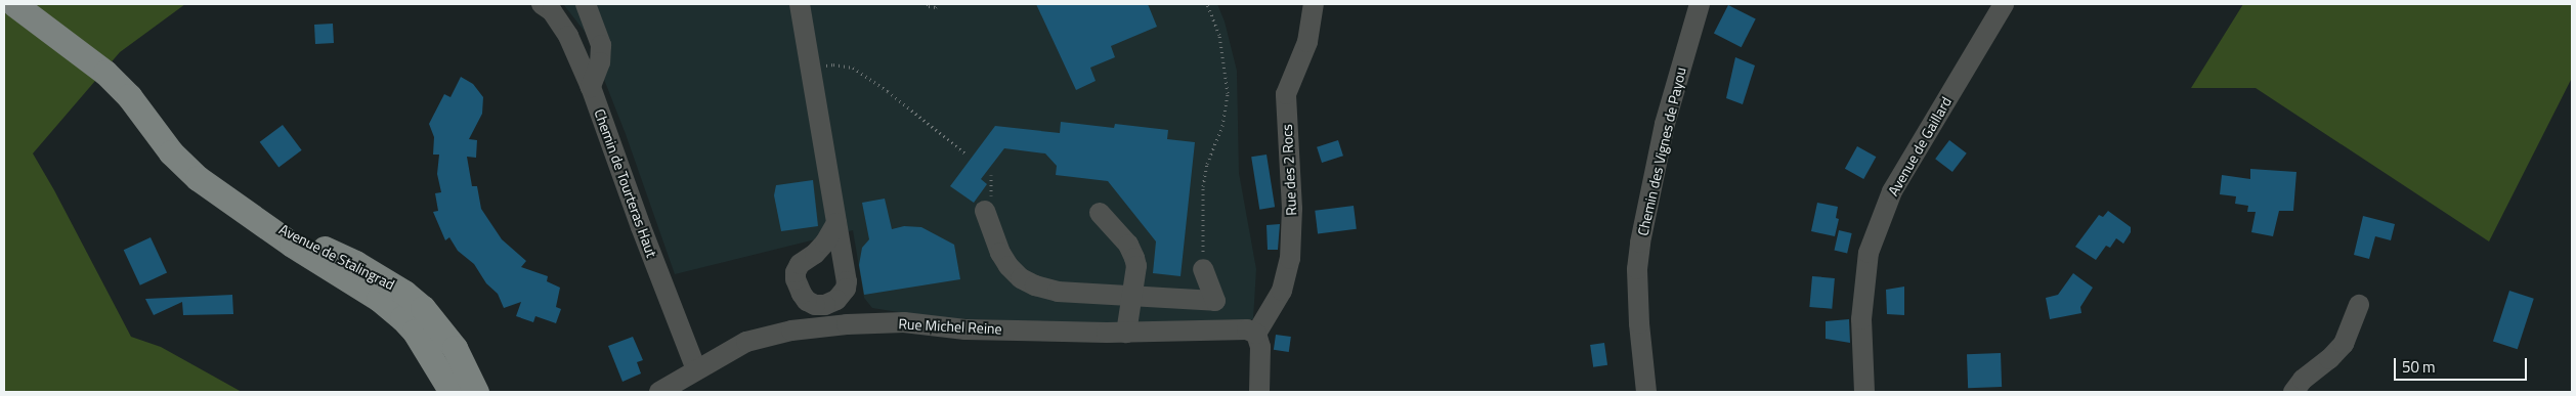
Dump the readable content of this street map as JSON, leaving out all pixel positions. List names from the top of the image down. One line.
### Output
{"streets":{"main road":["Avenue de Stalingrad"],"street":["Avenue de Gaillard","Chemin des Vignes de Payou","Rue des 2 Rocs","Chemin de Tourteras Haut","Rue Michel Reine"]},"crossings":[["Rue des 2 Rocs","Rue Michel Reine"],["Chemin de Tourteras Haut","Rue Michel Reine"]],"scale_bar":"50 m"}
